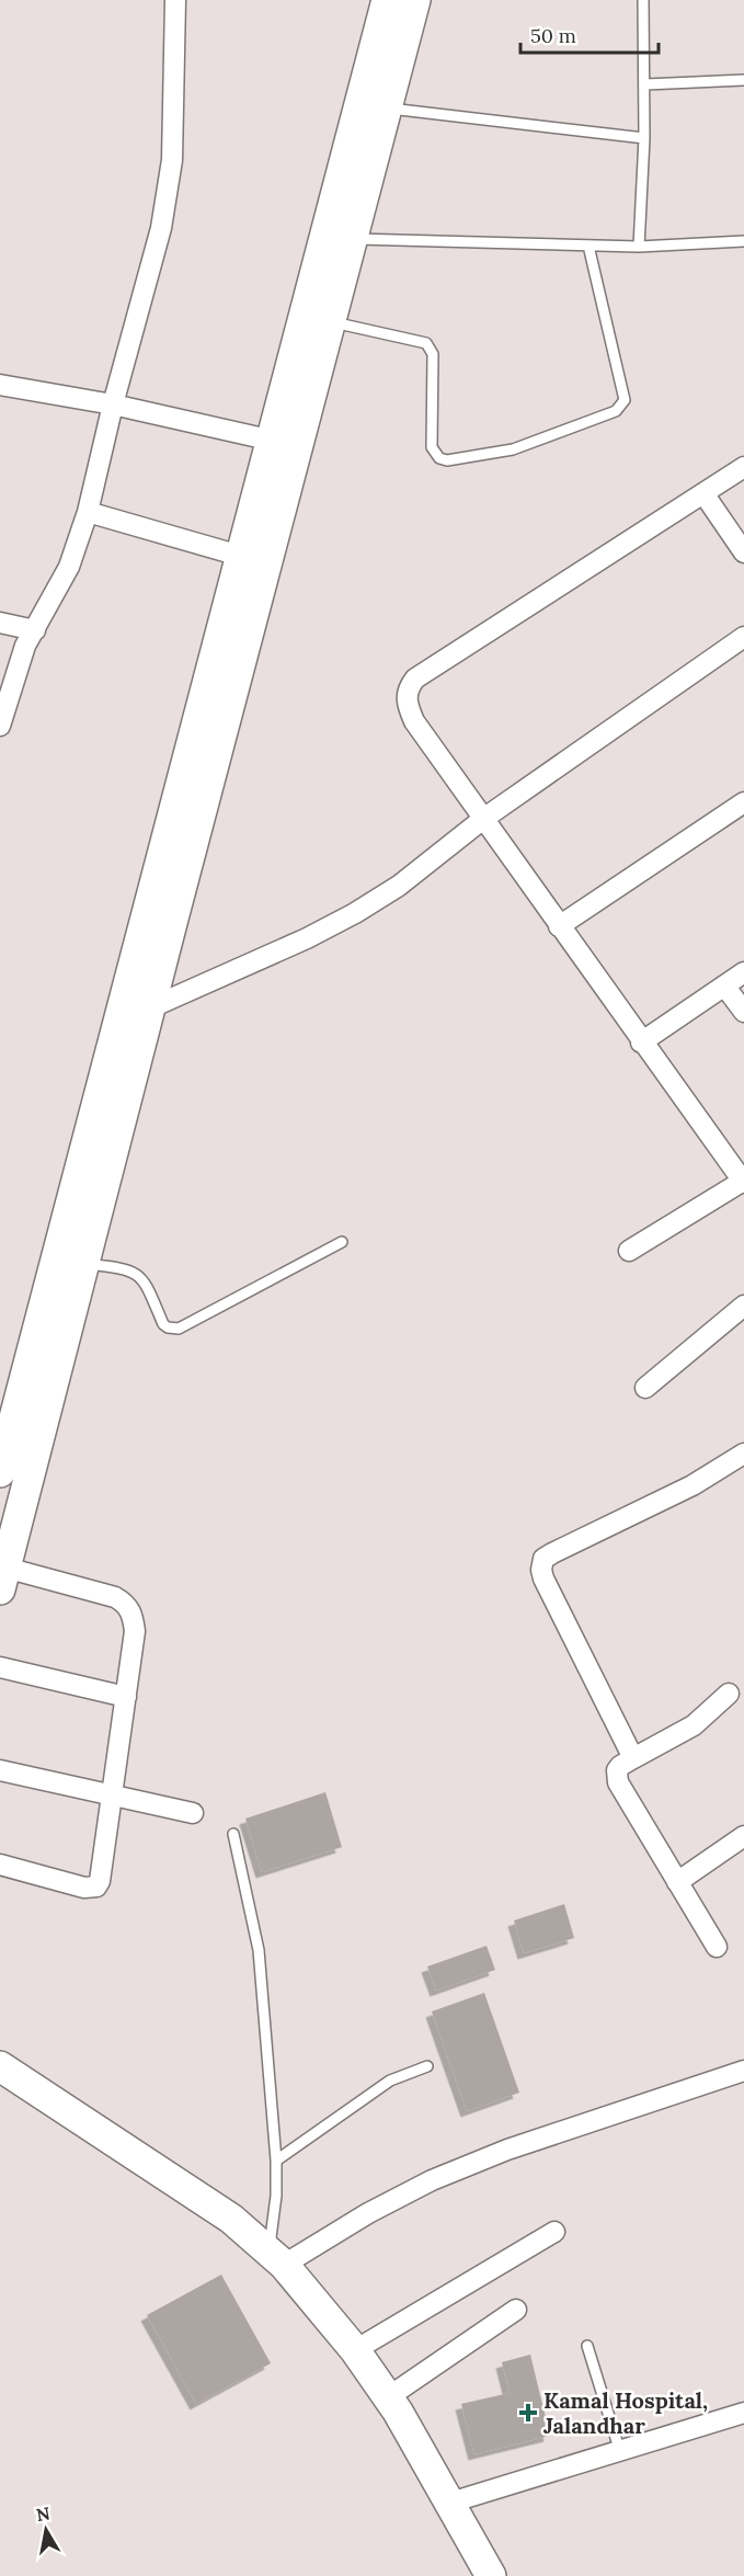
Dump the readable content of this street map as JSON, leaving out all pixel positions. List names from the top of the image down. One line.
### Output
{"places":{"health":["Kamal Hospital, Jalandhar"]},"scale_bar":"50 m","north":"top"}
